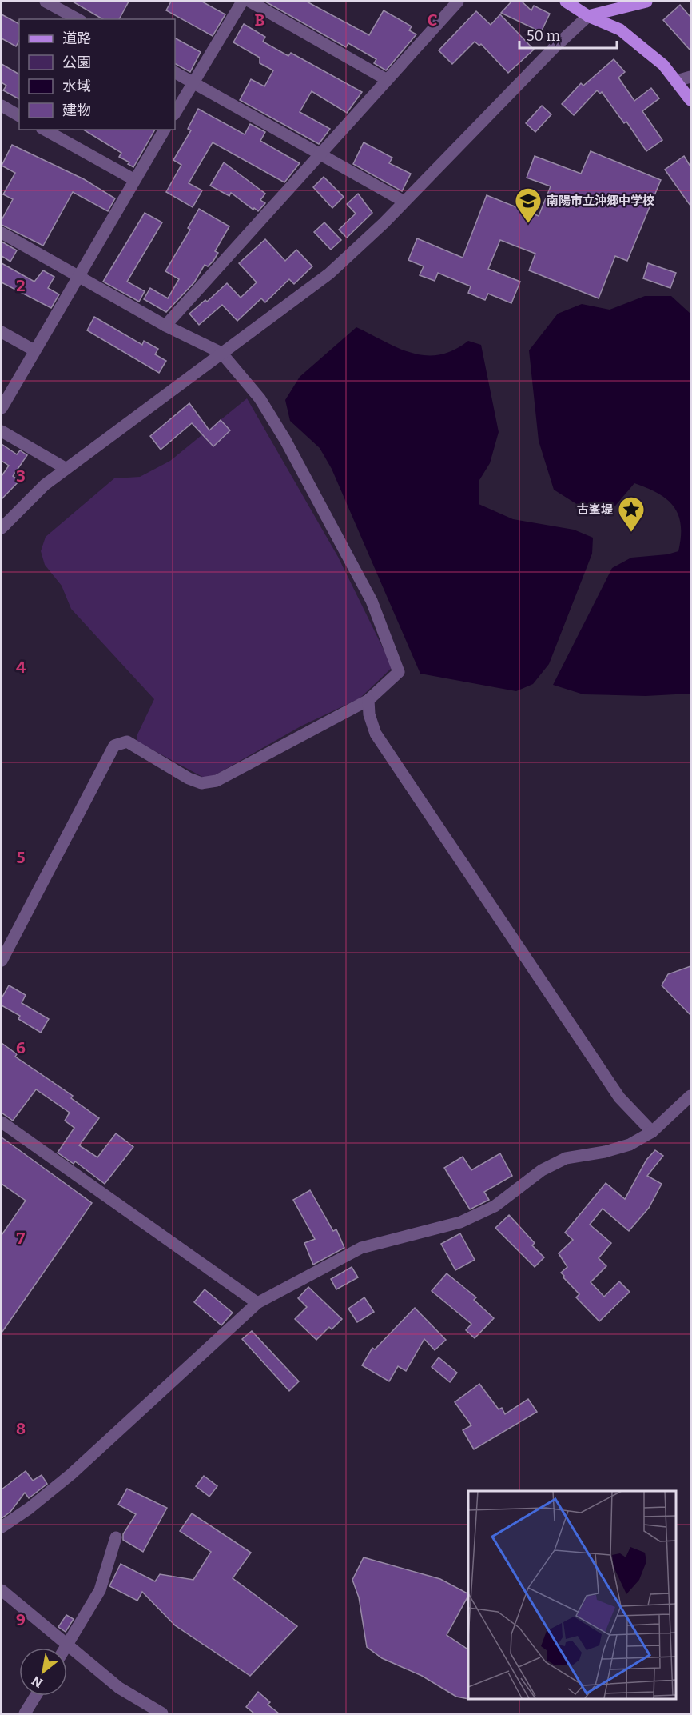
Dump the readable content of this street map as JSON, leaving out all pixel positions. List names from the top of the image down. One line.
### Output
{"places":{"school or university":["南陽市立沖郷中学校"],"place":["古峯堤"]},"legend":["道路","公園","水域","建物"],"scale_bar":"50 m","north":"bottom left","grid":{"columns":["B","C"],"rows":["2","3","4","5","6","7","8","9"]}}
